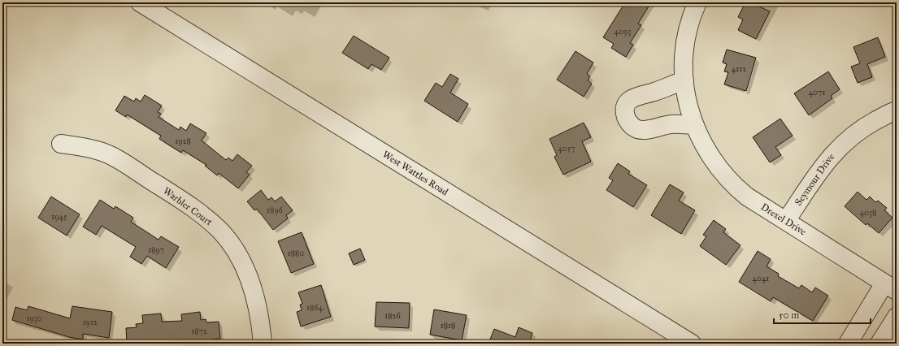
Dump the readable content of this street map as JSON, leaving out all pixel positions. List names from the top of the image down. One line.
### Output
{"streets":{"street":["West Wattles Road","Seymour Drive","Warbler Court","Drexel Drive"]},"crossings":[["Seymour Drive","Drexel Drive"]],"house_numbers":["4093","4112","4071","1928","4057","1896","4038","1945","1897","1880","4041","1864","1826","1930","1912","1818","1872"],"scale_bar":"50 m"}
